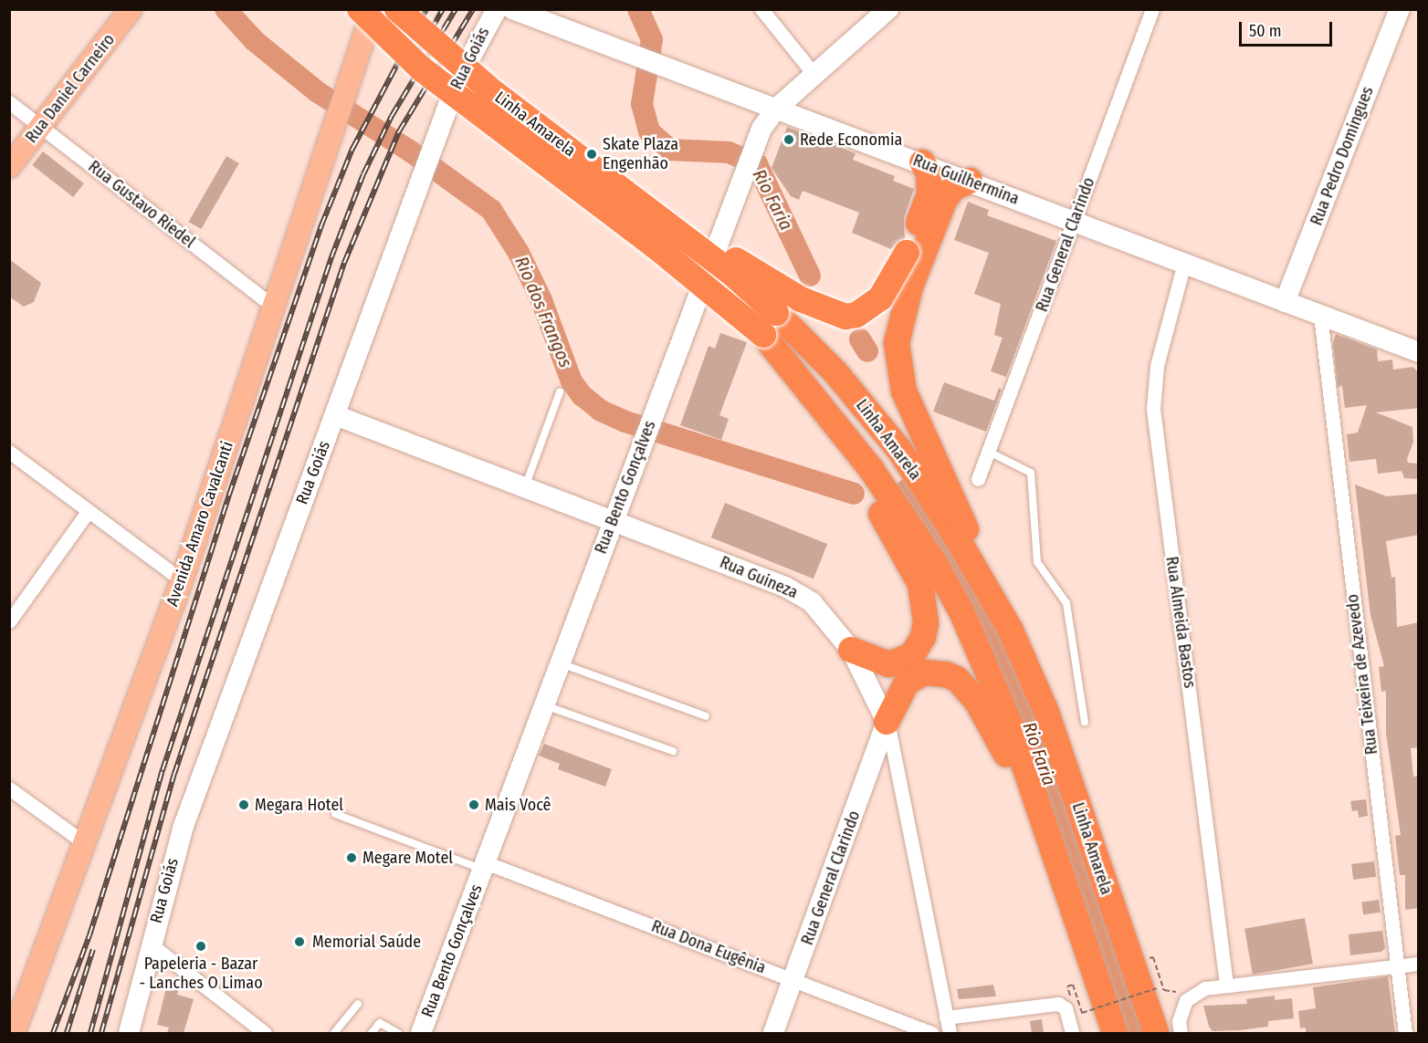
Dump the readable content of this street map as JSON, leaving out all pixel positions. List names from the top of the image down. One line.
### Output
{"streets":{"highway":["Linha Amarela"],"main road":["Rua Daniel Carneiro","Avenida Amaro Cavalcanti"],"street":["Rua Goiás","Rua Pedro Domingues","Rua Guilhermina","Rua Gustavo Riedel","Rua General Clarindo","Rua Bento Gonçalves","Rua Guineza","Rua Almeida Bastos","Rua Teixeira de Azevedo","Rua Dona Eugênia"]},"crossings":[["Rua Goiás","Rua Guineza"],["Rua Daniel Carneiro","Rua Gustavo Riedel"],["Rua Pedro Domingues","Rua Guilhermina"],["Rua Guilhermina","Rua General Clarindo"],["Rua Guilhermina","Rua Bento Gonçalves"],["Rua Guilhermina","Rua Almeida Bastos"],["Rua Guilhermina","Rua Teixeira de Azevedo"],["Rua Gustavo Riedel","Avenida Amaro Cavalcanti"],["Rua General Clarindo","Rua Guineza"],["Rua General Clarindo","Rua Dona Eugênia"],["Rua Bento Gonçalves","Rua Guineza"],["Rua Bento Gonçalves","Rua Dona Eugênia"]],"water":["Rio Faria","Rio dos Frangos"],"places":["Rede Economia","Skate Plaza Engenhão","Megara Hotel","Mais Você","Megare Motel","Memorial Saúde","Papeleria - Bazar - Lanches O Limao"],"scale_bar":"50 m"}
